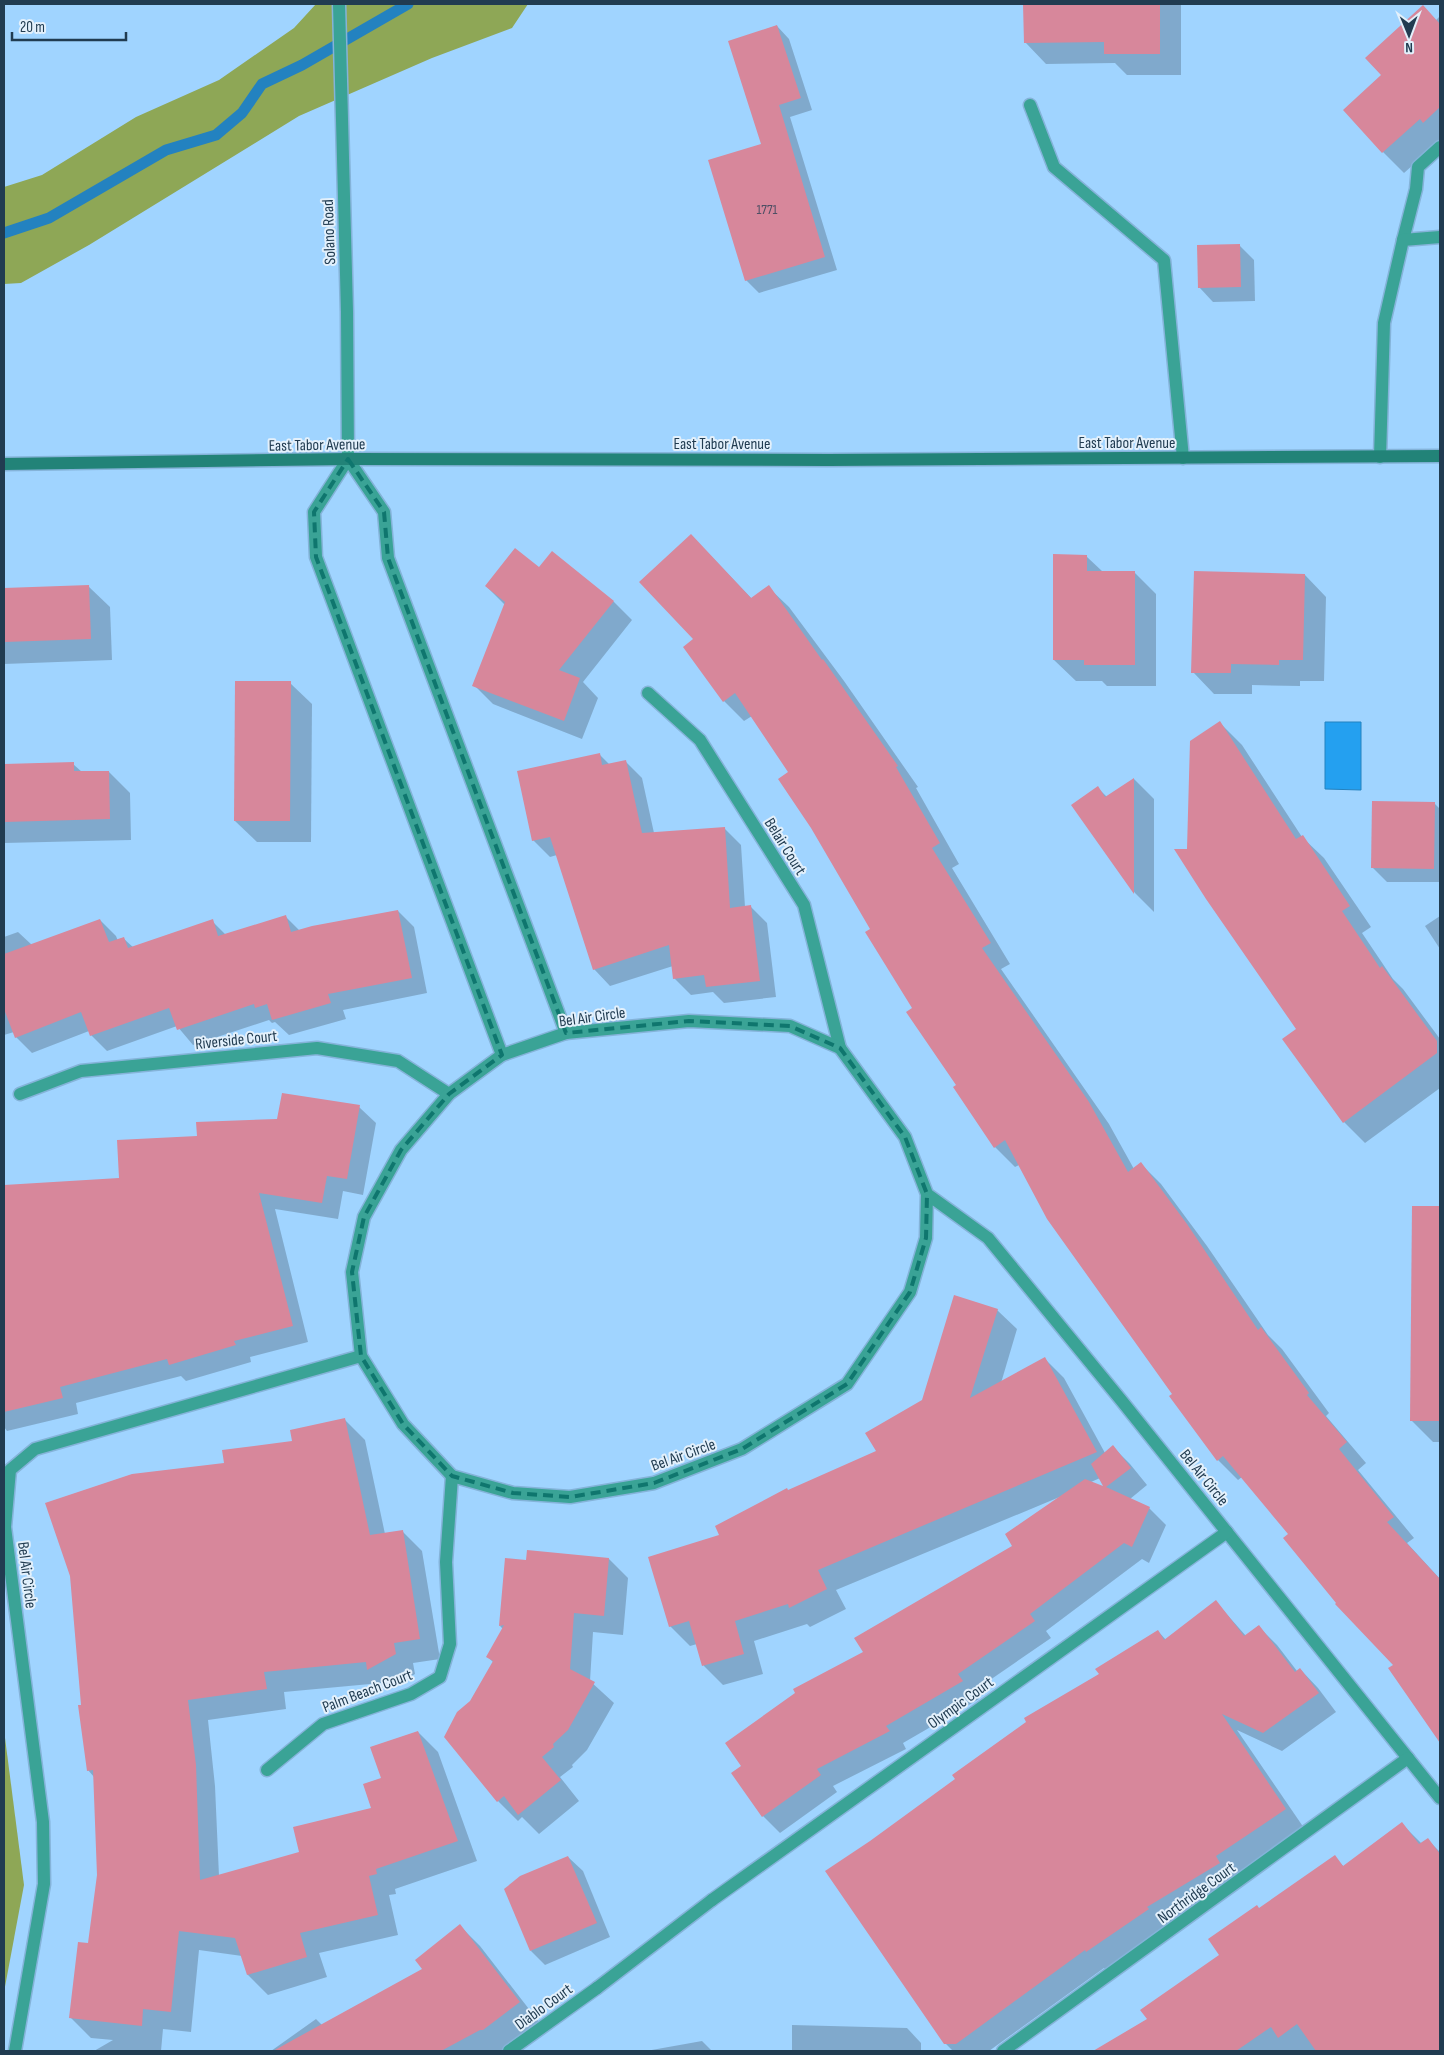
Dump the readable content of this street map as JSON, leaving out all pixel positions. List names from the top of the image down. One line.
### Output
{"streets":{"main road":["East Tabor Avenue"],"street":["Solano Road","Belair Court","Bel Air Circle","Riverside Court","Palm Beach Court","Olympic Court","Northridge Court","Diablo Court"]},"crossings":[["Solano Road","East Tabor Avenue"],["Belair Court","Bel Air Circle"],["Bel Air Circle","Riverside Court"],["Bel Air Circle","Palm Beach Court"],["Bel Air Circle","Olympic Court"],["Bel Air Circle","Northridge Court"],["Olympic Court","Diablo Court"]],"house_numbers":["1771"],"scale_bar":"20 m","north":"bottom"}
